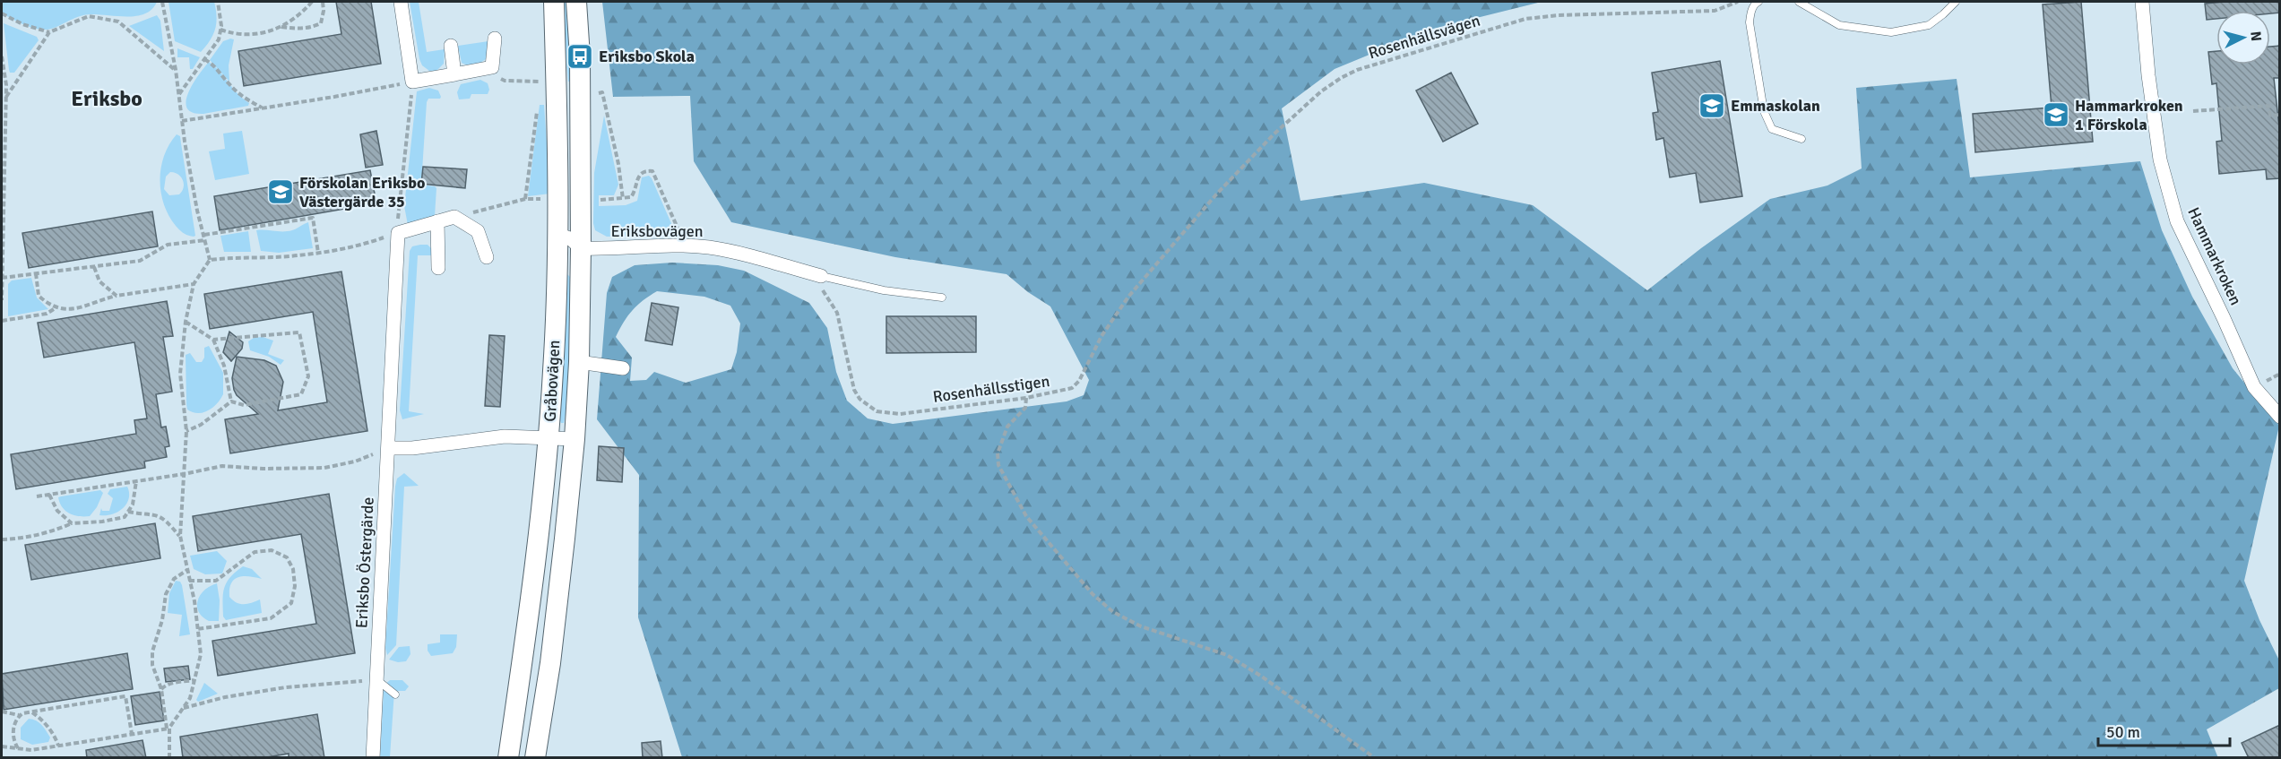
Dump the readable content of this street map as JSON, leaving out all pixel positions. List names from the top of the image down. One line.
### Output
{"streets":{"main road":["Gråbovägen"],"street":["Eriksbovägen","Hammarkroken","Eriksbo Östergärde"],"path":["Rosenhällsvägen","Rosenhällsstigen"]},"crossings":[["Rosenhällsvägen","Rosenhällsstigen"],["Eriksbovägen","Gråbovägen"],["Eriksbovägen","Rosenhällsstigen"]],"districts":["Eriksbo"],"places":{"bus stop":["Eriksbo Skola"],"school or university":["Emmaskolan","Hammarkroken 1 Förskola","Förskolan Eriksbo Västergärde 35"]},"scale_bar":"50 m","north":"right"}
